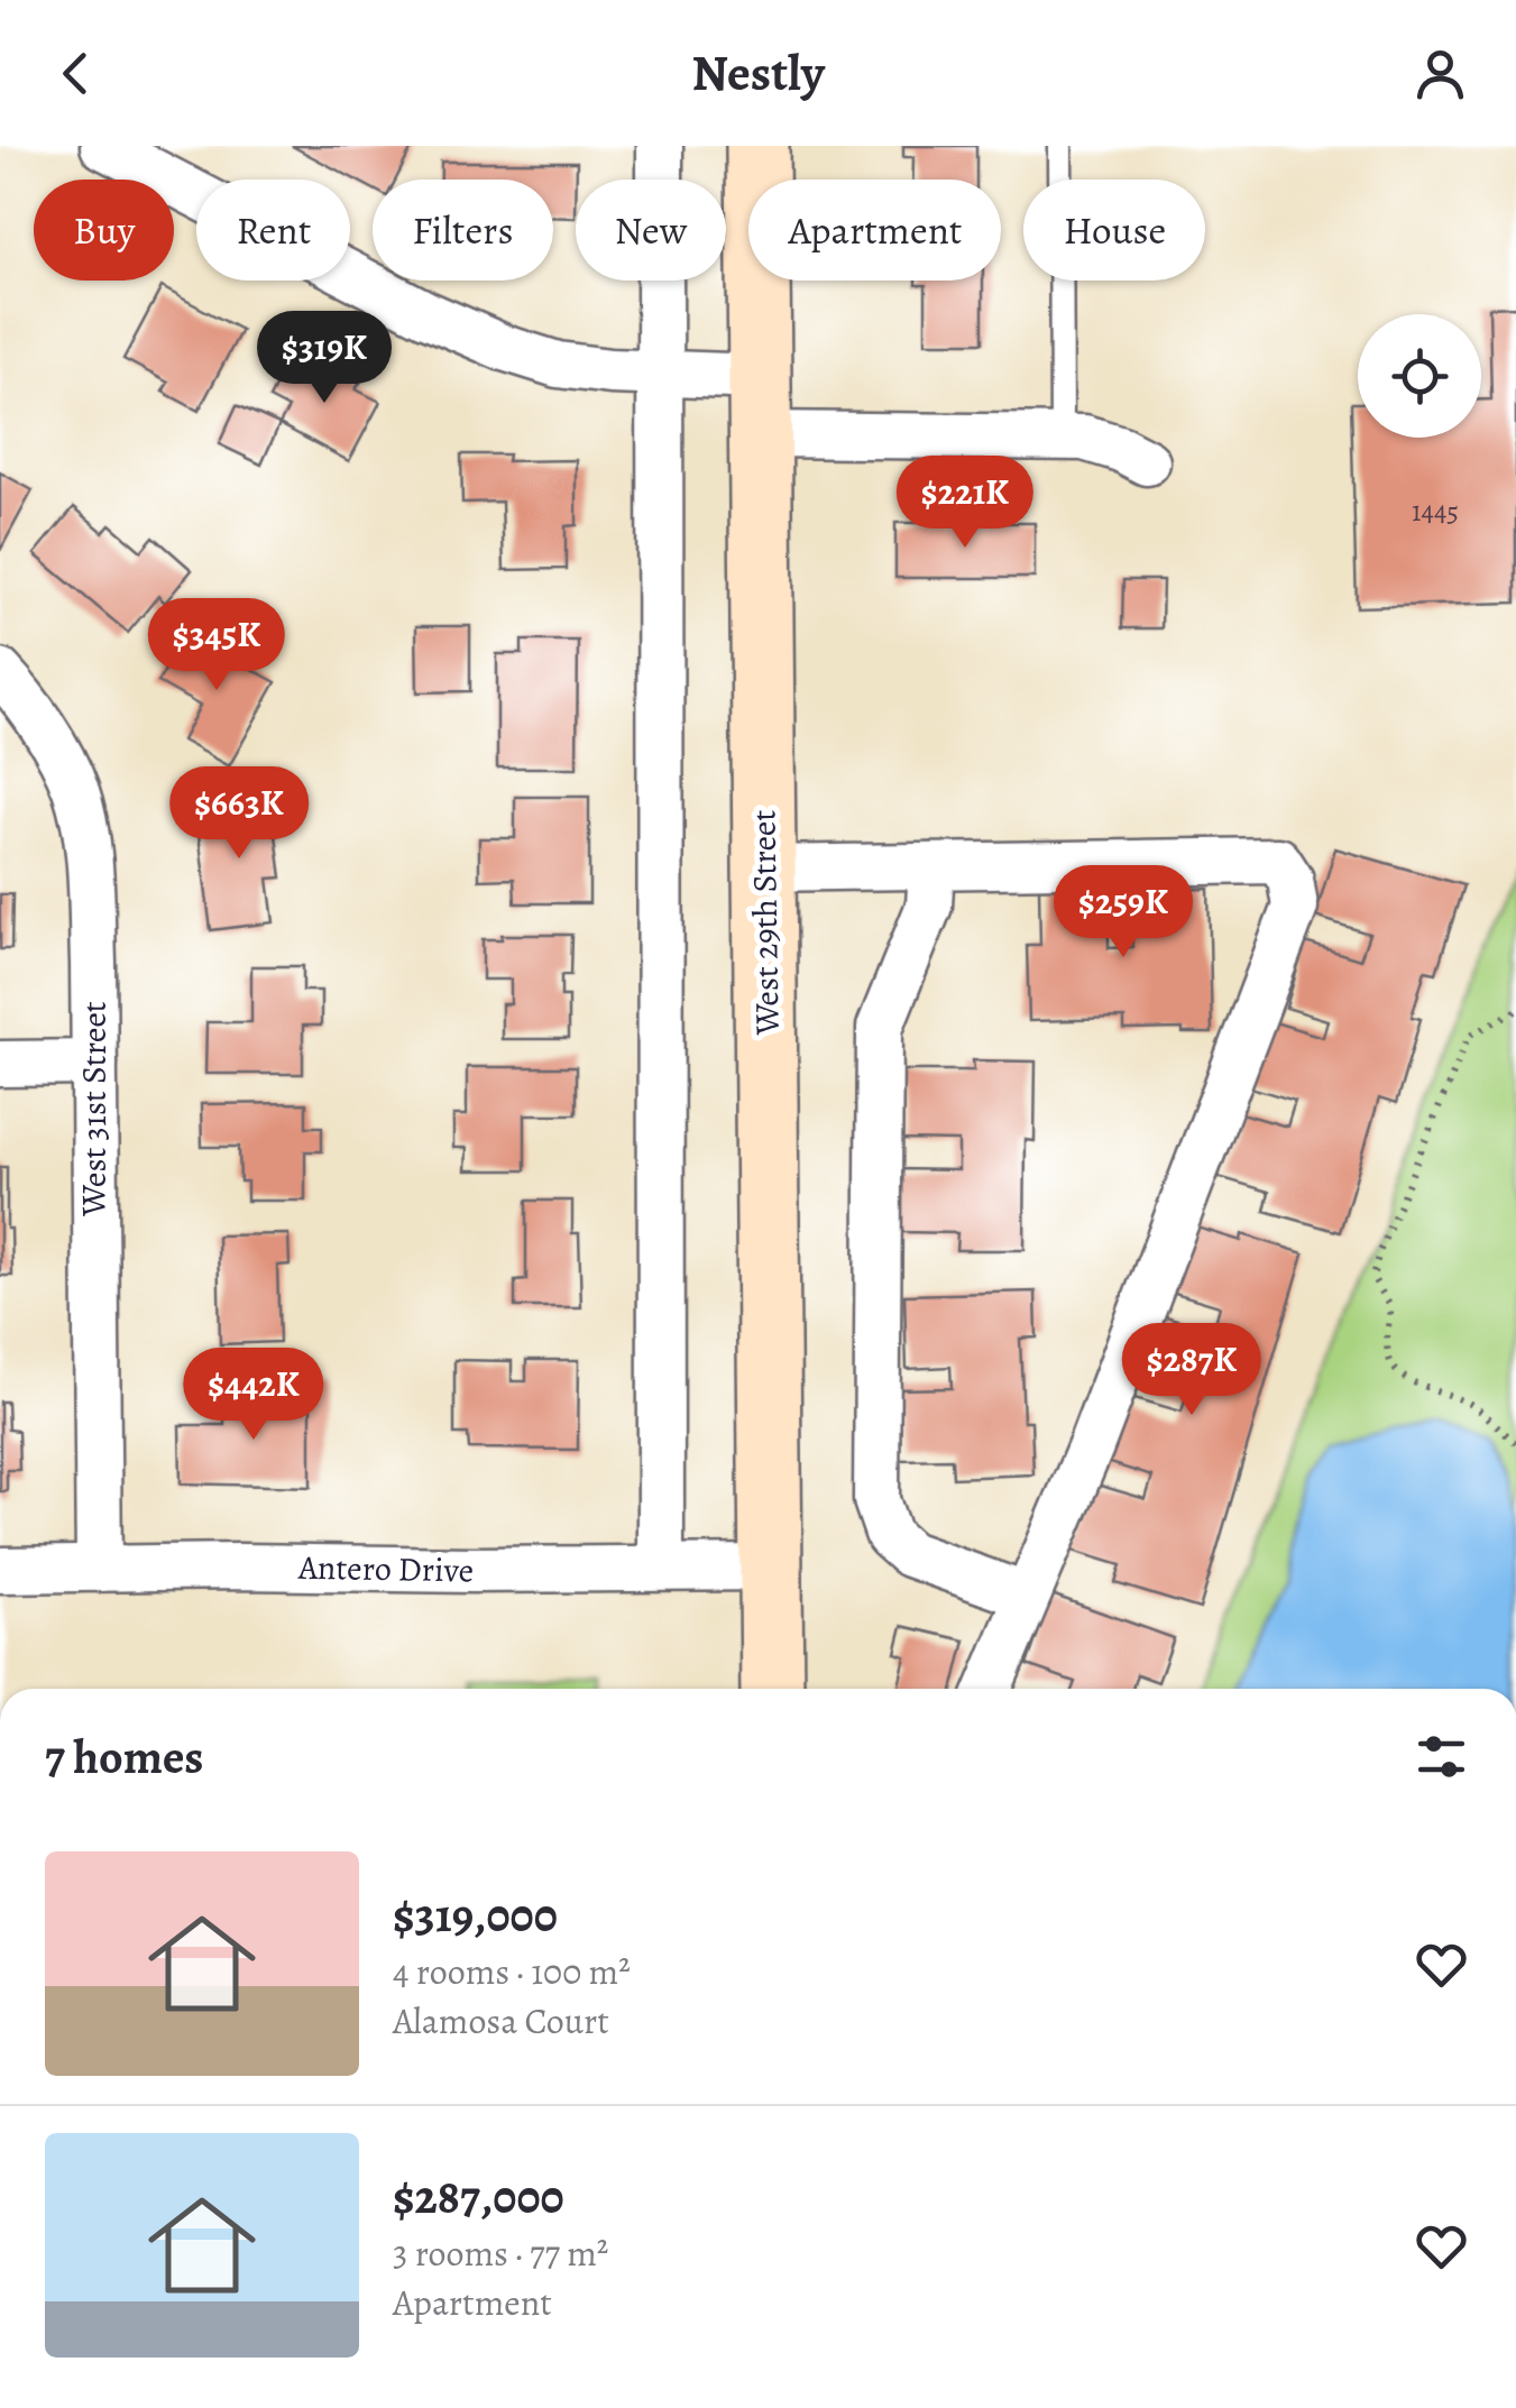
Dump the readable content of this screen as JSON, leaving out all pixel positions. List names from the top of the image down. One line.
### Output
{"streets":{"main road":["West 29th Street"],"street":["West 31st Street","Antero Drive"]},"crossings":[["West 29th Street","Antero Drive"],["West 31st Street","Antero Drive"]],"house_numbers":["1445"],"page":{"header":"Nestly","chip":["Buy","Rent","Filters","New","Apartment","House"],"price":["$319K","$221K","$345K","$663K","$259K","$287K","$442K"],"heading":"7 homes","list":[{"name":"$319,000","note":"4 rooms · 100 m² · Alamosa Court"},{"name":"$287,000","note":"3 rooms · 77 m² · Apartment"}]}}
